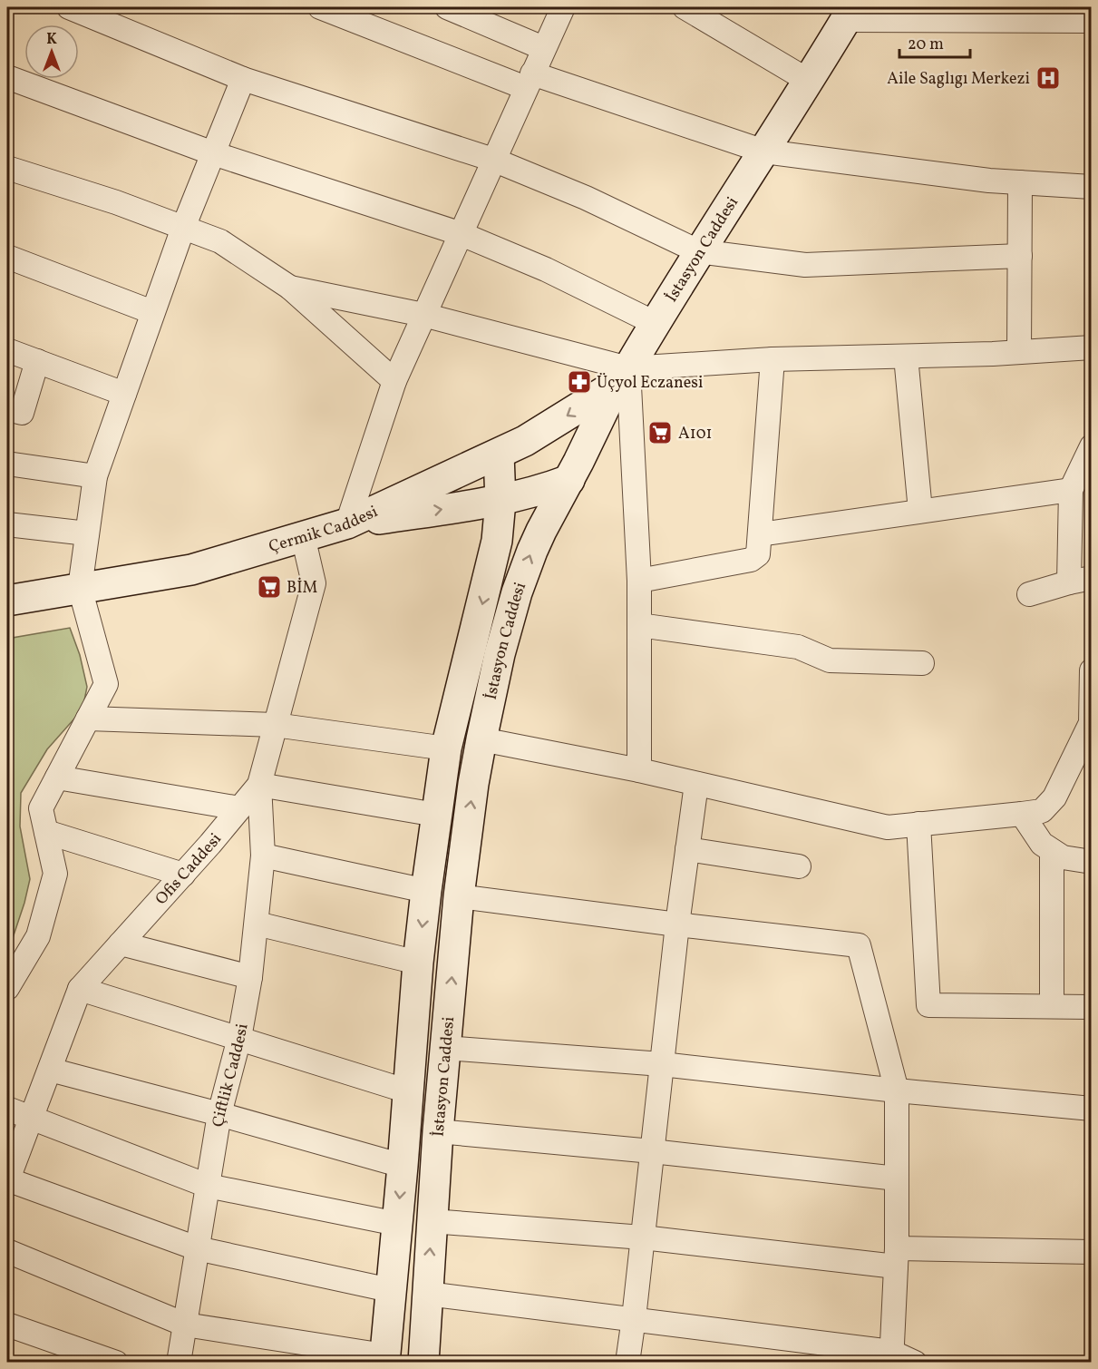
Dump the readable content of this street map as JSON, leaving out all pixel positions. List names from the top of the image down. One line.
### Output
{"streets":{"main road":["İstasyon Caddesi","Çermik Caddesi"],"street":["Ofis Caddesi","Çiftlik Caddesi"]},"crossings":[["İstasyon Caddesi","Çermik Caddesi"],["Çermik Caddesi","Ofis Caddesi"],["Ofis Caddesi","Çiftlik Caddesi"]],"places":{"hospital":["Aile Saglıgı Merkezi"],"pharmacy":["Üçyol Eczanesi"],"supermarket":["A101","BİM"]},"scale_bar":"20 m","north":"top"}
